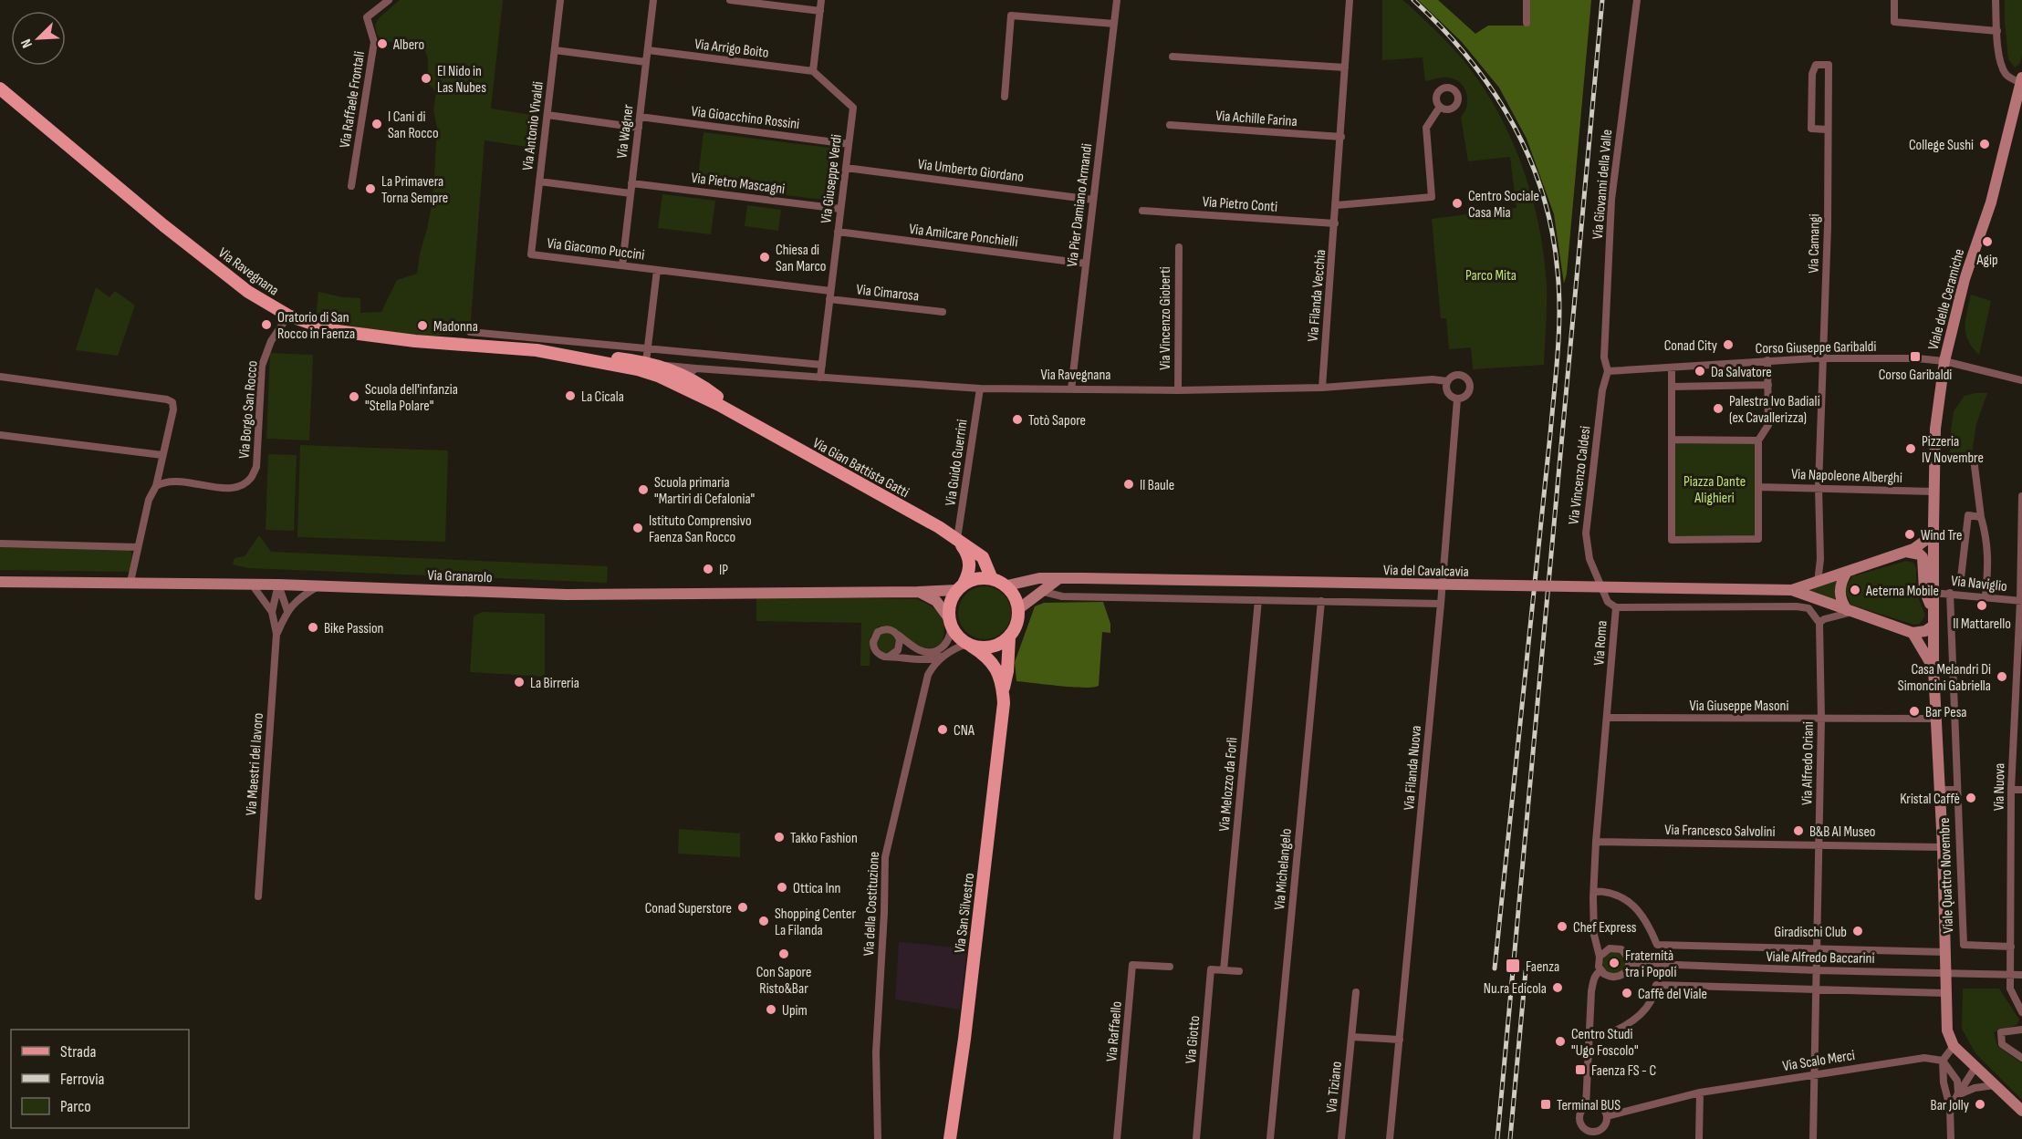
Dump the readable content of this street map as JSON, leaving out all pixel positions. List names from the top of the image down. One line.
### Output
{"streets":{"main road":["Via Ravegnana","Viale delle Ceramiche","Via Gian Battista Gatti","Via del Cavalcavia","Via Granarolo","Viale Quattro Novembre","Via San Silvestro"],"street":["Via Arrigo Boito","Via Raffaele Frontali","Via Gioacchino Rossini","Via Achille Farina","Via Antonio Vivaldi","Via Wagner","Via Umberto Giordano","Via Giuseppe Verdi","Via Pietro Mascagni","Via Giovanni della Valle","Via Pietro Conti","Via Pier Damiano Armandi","Via Amilcare Ponchielli","Via Camangi","Via Giacomo Puccini","Via Cimarosa","Via Filanda Vecchia","Via Vincenzo Gioberti","Corso Giuseppe Garibaldi","Via Borgo San Rocco","Via Guido Guerrini","Via Vincenzo Caldesi","Via Napoleone Alberghi","Via Naviglio","Via Roma","Via Giuseppe Masoni","Via Alfredo Oriani","Via Maestri del lavoro","Via Filanda Nuova","Via Melozzo da Forlì","Via Nuova","Via Francesco Salvolini","Via Michelangelo","Via della Costituzione","Viale Alfredo Baccarini","Via Raffaello","Via Giotto","Via Scalo Merci","Via Tiziano"]},"crossings":[["Via Arrigo Boito","Via Wagner"],["Via Arrigo Boito","Via Giuseppe Verdi"],["Via Gioacchino Rossini","Via Wagner"],["Via Gioacchino Rossini","Via Giuseppe Verdi"],["Via Achille Farina","Via Filanda Vecchia"],["Via Antonio Vivaldi","Via Giacomo Puccini"],["Via Wagner","Via Pietro Mascagni"],["Via Wagner","Via Giacomo Puccini"],["Via Umberto Giordano","Via Giuseppe Verdi"],["Via Umberto Giordano","Via Pier Damiano Armandi"],["Via Giuseppe Verdi","Via Pietro Mascagni"],["Via Giuseppe Verdi","Via Amilcare Ponchielli"],["Via Giuseppe Verdi","Via Giacomo Puccini"],["Via Giuseppe Verdi","Via Ravegnana"],["Via Giuseppe Verdi","Via Cimarosa"],["Via Giovanni della Valle","Corso Giuseppe Garibaldi"],["Via Giovanni della Valle","Via Vincenzo Caldesi"],["Via Pietro Conti","Via Filanda Vecchia"],["Via Pier Damiano Armandi","Via Amilcare Ponchielli"],["Via Pier Damiano Armandi","Via Ravegnana"],["Via Camangi","Corso Giuseppe Garibaldi"],["Via Giacomo Puccini","Via Ravegnana"],["Via Giacomo Puccini","Via Cimarosa"],["Via Ravegnana","Via Filanda Vecchia"],["Via Ravegnana","Via Vincenzo Gioberti"],["Via Ravegnana","Via Borgo San Rocco"],["Via Ravegnana","Via Guido Guerrini"],["Via Ravegnana","Via Gian Battista Gatti"],["Via Ravegnana","Via Filanda Nuova"],["Viale delle Ceramiche","Corso Giuseppe Garibaldi"],["Viale delle Ceramiche","Via Napoleone Alberghi"],["Corso Giuseppe Garibaldi","Via Vincenzo Caldesi"],["Via Guido Guerrini","Via Gian Battista Gatti"],["Via Gian Battista Gatti","Via del Cavalcavia"],["Via Gian Battista Gatti","Via Granarolo"],["Via Gian Battista Gatti","Via della Costituzione"],["Via Gian Battista Gatti","Via San Silvestro"],["Via Vincenzo Caldesi","Via Roma"],["Via del Cavalcavia","Via Granarolo"],["Via del Cavalcavia","Viale Quattro Novembre"],["Via del Cavalcavia","Via della Costituzione"],["Via del Cavalcavia","Via San Silvestro"],["Via Granarolo","Via Maestri del lavoro"],["Via Granarolo","Via della Costituzione"],["Via Granarolo","Via San Silvestro"],["Via Naviglio","Via Nuova"],["Via Naviglio","Viale Quattro Novembre"],["Via Roma","Via Giuseppe Masoni"],["Via Roma","Via Alfredo Oriani"],["Via Roma","Via Francesco Salvolini"],["Via Roma","Viale Alfredo Baccarini"],["Via Giuseppe Masoni","Via Alfredo Oriani"],["Via Giuseppe Masoni","Viale Quattro Novembre"],["Via Alfredo Oriani","Via Francesco Salvolini"],["Via Alfredo Oriani","Viale Alfredo Baccarini"],["Via Alfredo Oriani","Via Scalo Merci"],["Via Melozzo da Forlì","Via Giotto"],["Via Nuova","Viale Quattro Novembre"],["Via Nuova","Viale Alfredo Baccarini"],["Via Francesco Salvolini","Viale Quattro Novembre"],["Viale Quattro Novembre","Viale Alfredo Baccarini"],["Via della Costituzione","Via San Silvestro"]],"parks":["Parco Mita","Piazza Dante Alighieri"],"places":{"other":["Albero","El Nido in Las Nubes","I Cani di San Rocco","College Sushi","La Primavera Torna Sempre","Centro Sociale Casa Mia","Agip","Chiesa di San Marco","Oratorio di San Rocco in Faenza","Madonna","Conad City","Da Salvatore","La Cicala","Scuola dell'infanzia \"Stella Polare\"","Palestra Ivo Badiali (ex Cavallerizza)","Totò Sapore","Pizzeria IV Novembre","Il Baule","Scuola primaria \"Martiri di Cefalonia\"","Istituto Comprensivo Faenza San Rocco","Wind Tre","IP","Aeterna Mobile","Il Mattarello","Bike Passion","Casa Melandri Di Simoncini Gabriella","La Birreria","Bar Pesa","CNA","Kristal Caffè","B&B Al Museo","Takko Fashion","Ottica Inn","Conad Superstore","Shopping Center La Filanda","Chef Express","Giradischi Club","Con Sapore Risto&Bar","Fraternità tra i Popoli","Nu.ra Edicola","Caffè del Viale","Upim","Centro Studi \"Ugo Foscolo\"","Bar Jolly"],"transit":["Corso Garibaldi","Faenza","Faenza FS - C","Terminal BUS"]},"legend":["Strada","Ferrovia","Parco"],"north":"bottom left"}
